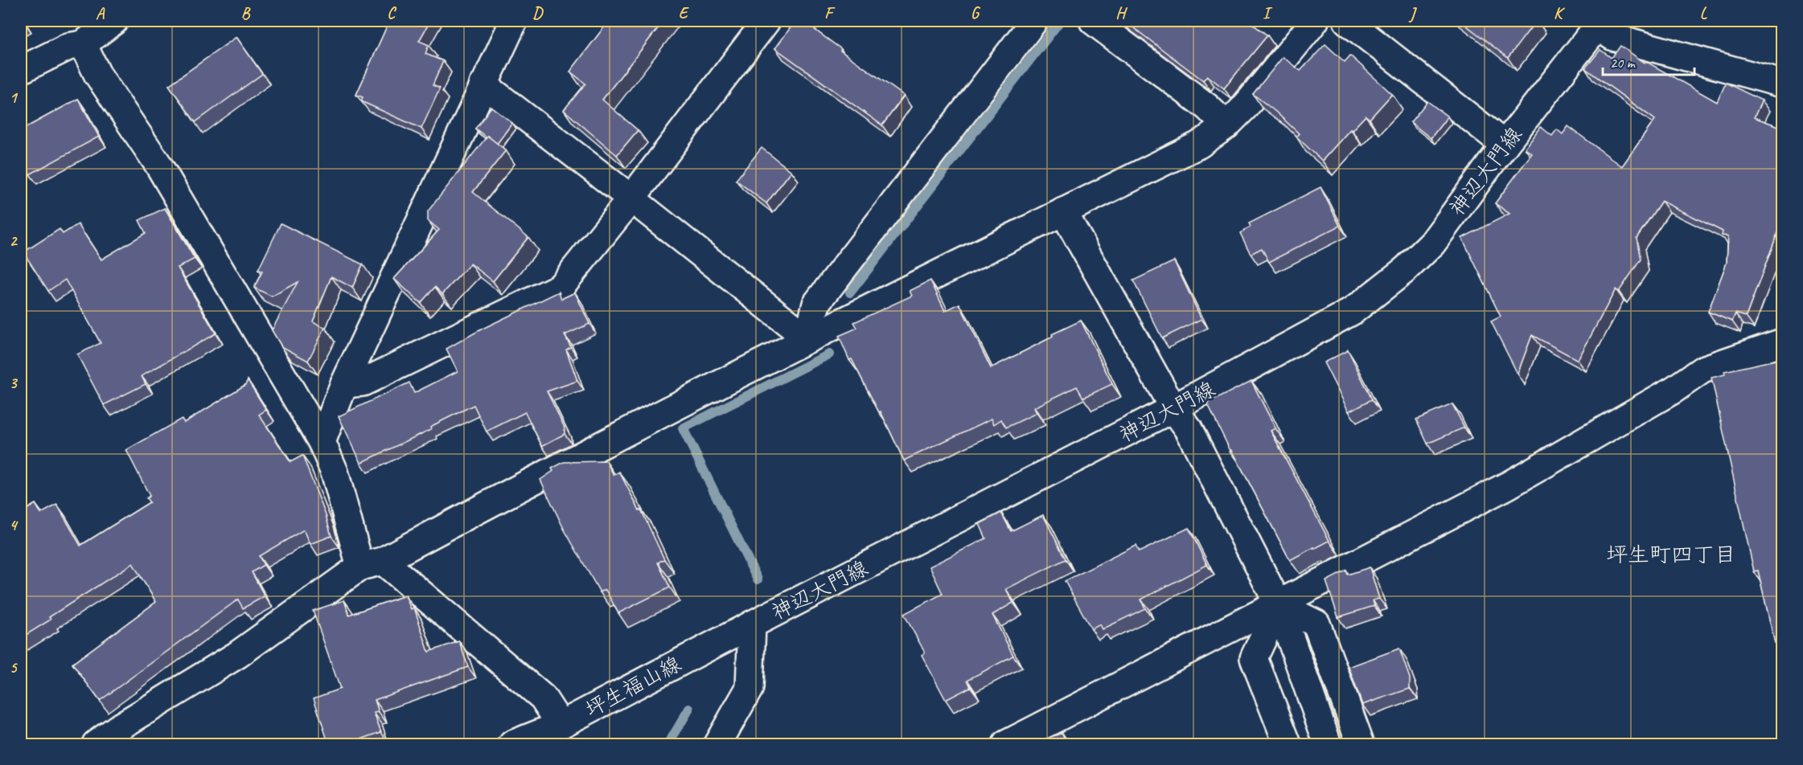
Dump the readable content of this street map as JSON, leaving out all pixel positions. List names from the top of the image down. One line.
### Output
{"streets":{"street":["神辺大門線","坪生福山線"]},"crossings":[["神辺大門線","坪生福山線"]],"districts":["坪生町四丁目"],"scale_bar":"20 m","grid":{"columns":["A","B","C","D","E","F","G","H","I","J","K","L"],"rows":["1","2","3","4","5"]}}
